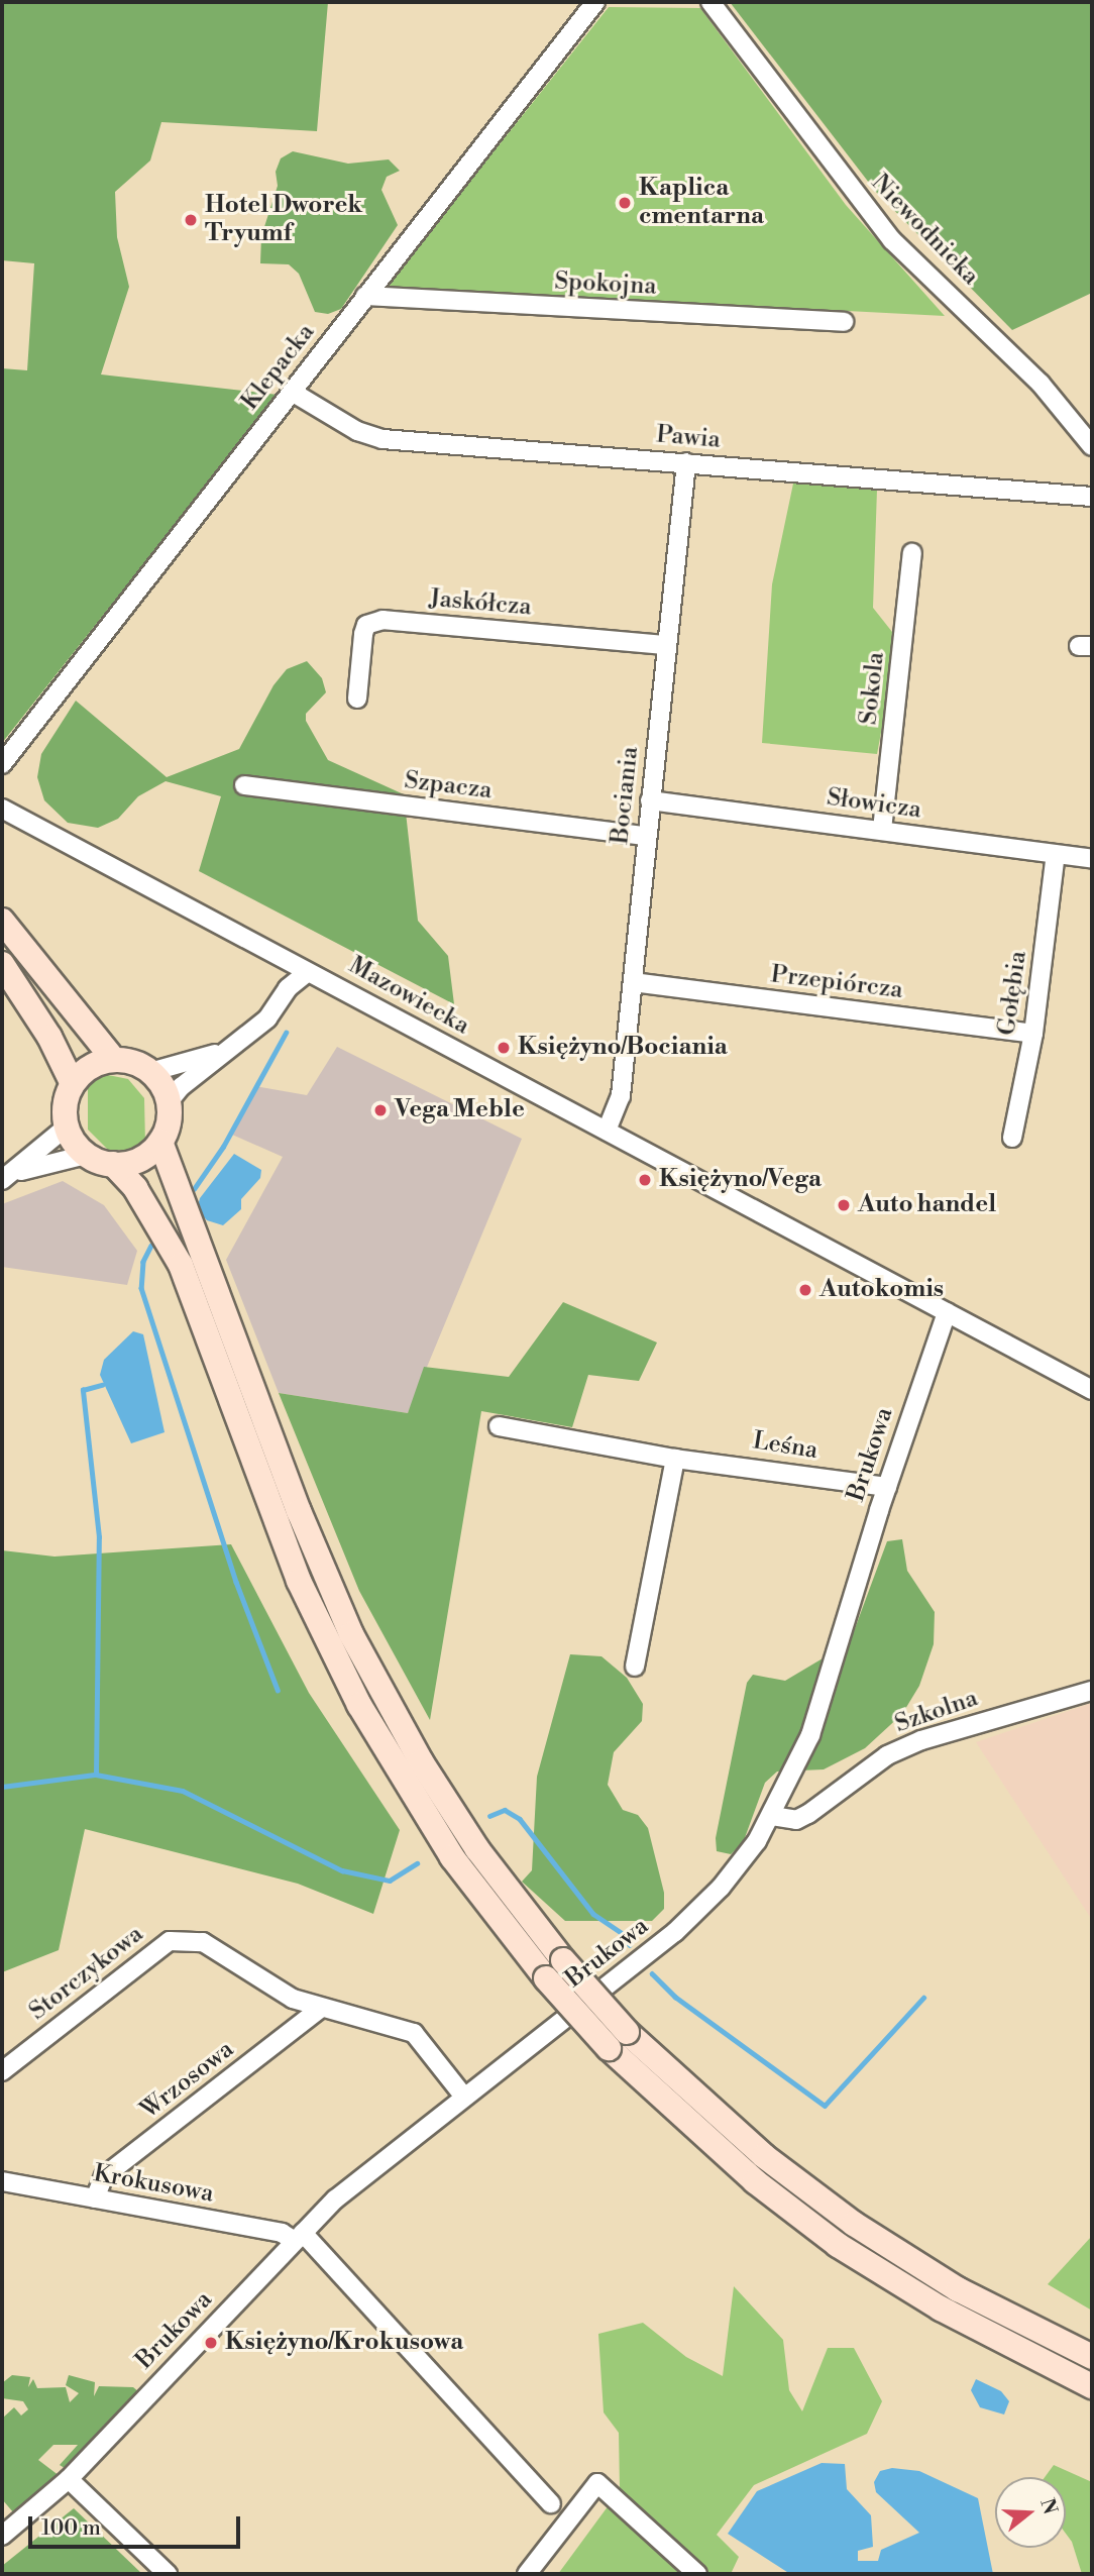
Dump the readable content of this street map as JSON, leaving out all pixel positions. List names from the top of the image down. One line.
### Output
{"streets":{"street":["Niewodnicka","Spokojna","Klepacka","Pawia","Jaskółcza","Sokola","Szpacza","Bociania","Słowicza","Przepiórcza","Gołębia","Mazowiecka","Leśna","Brukowa","Szkolna","Storczykowa","Wrzosowa","Krokusowa"]},"crossings":[["Spokojna","Klepacka"],["Klepacka","Pawia"],["Pawia","Bociania"],["Jaskółcza","Bociania"],["Sokola","Słowicza"],["Szpacza","Bociania"],["Bociania","Słowicza"],["Bociania","Przepiórcza"],["Bociania","Mazowiecka"],["Słowicza","Gołębia"],["Przepiórcza","Gołębia"],["Mazowiecka","Brukowa"],["Leśna","Brukowa"],["Brukowa","Szkolna"],["Brukowa","Storczykowa"],["Brukowa","Krokusowa"],["Storczykowa","Wrzosowa"],["Wrzosowa","Krokusowa"]],"places":["Kaplica cmentarna","Hotel Dworek Tryumf","Księżyno/Bociania","Vega Meble","Księżyno/Vega","Auto handel","Autokomis","Księżyno/Krokusowa"],"scale_bar":"100 m","north":"right"}
